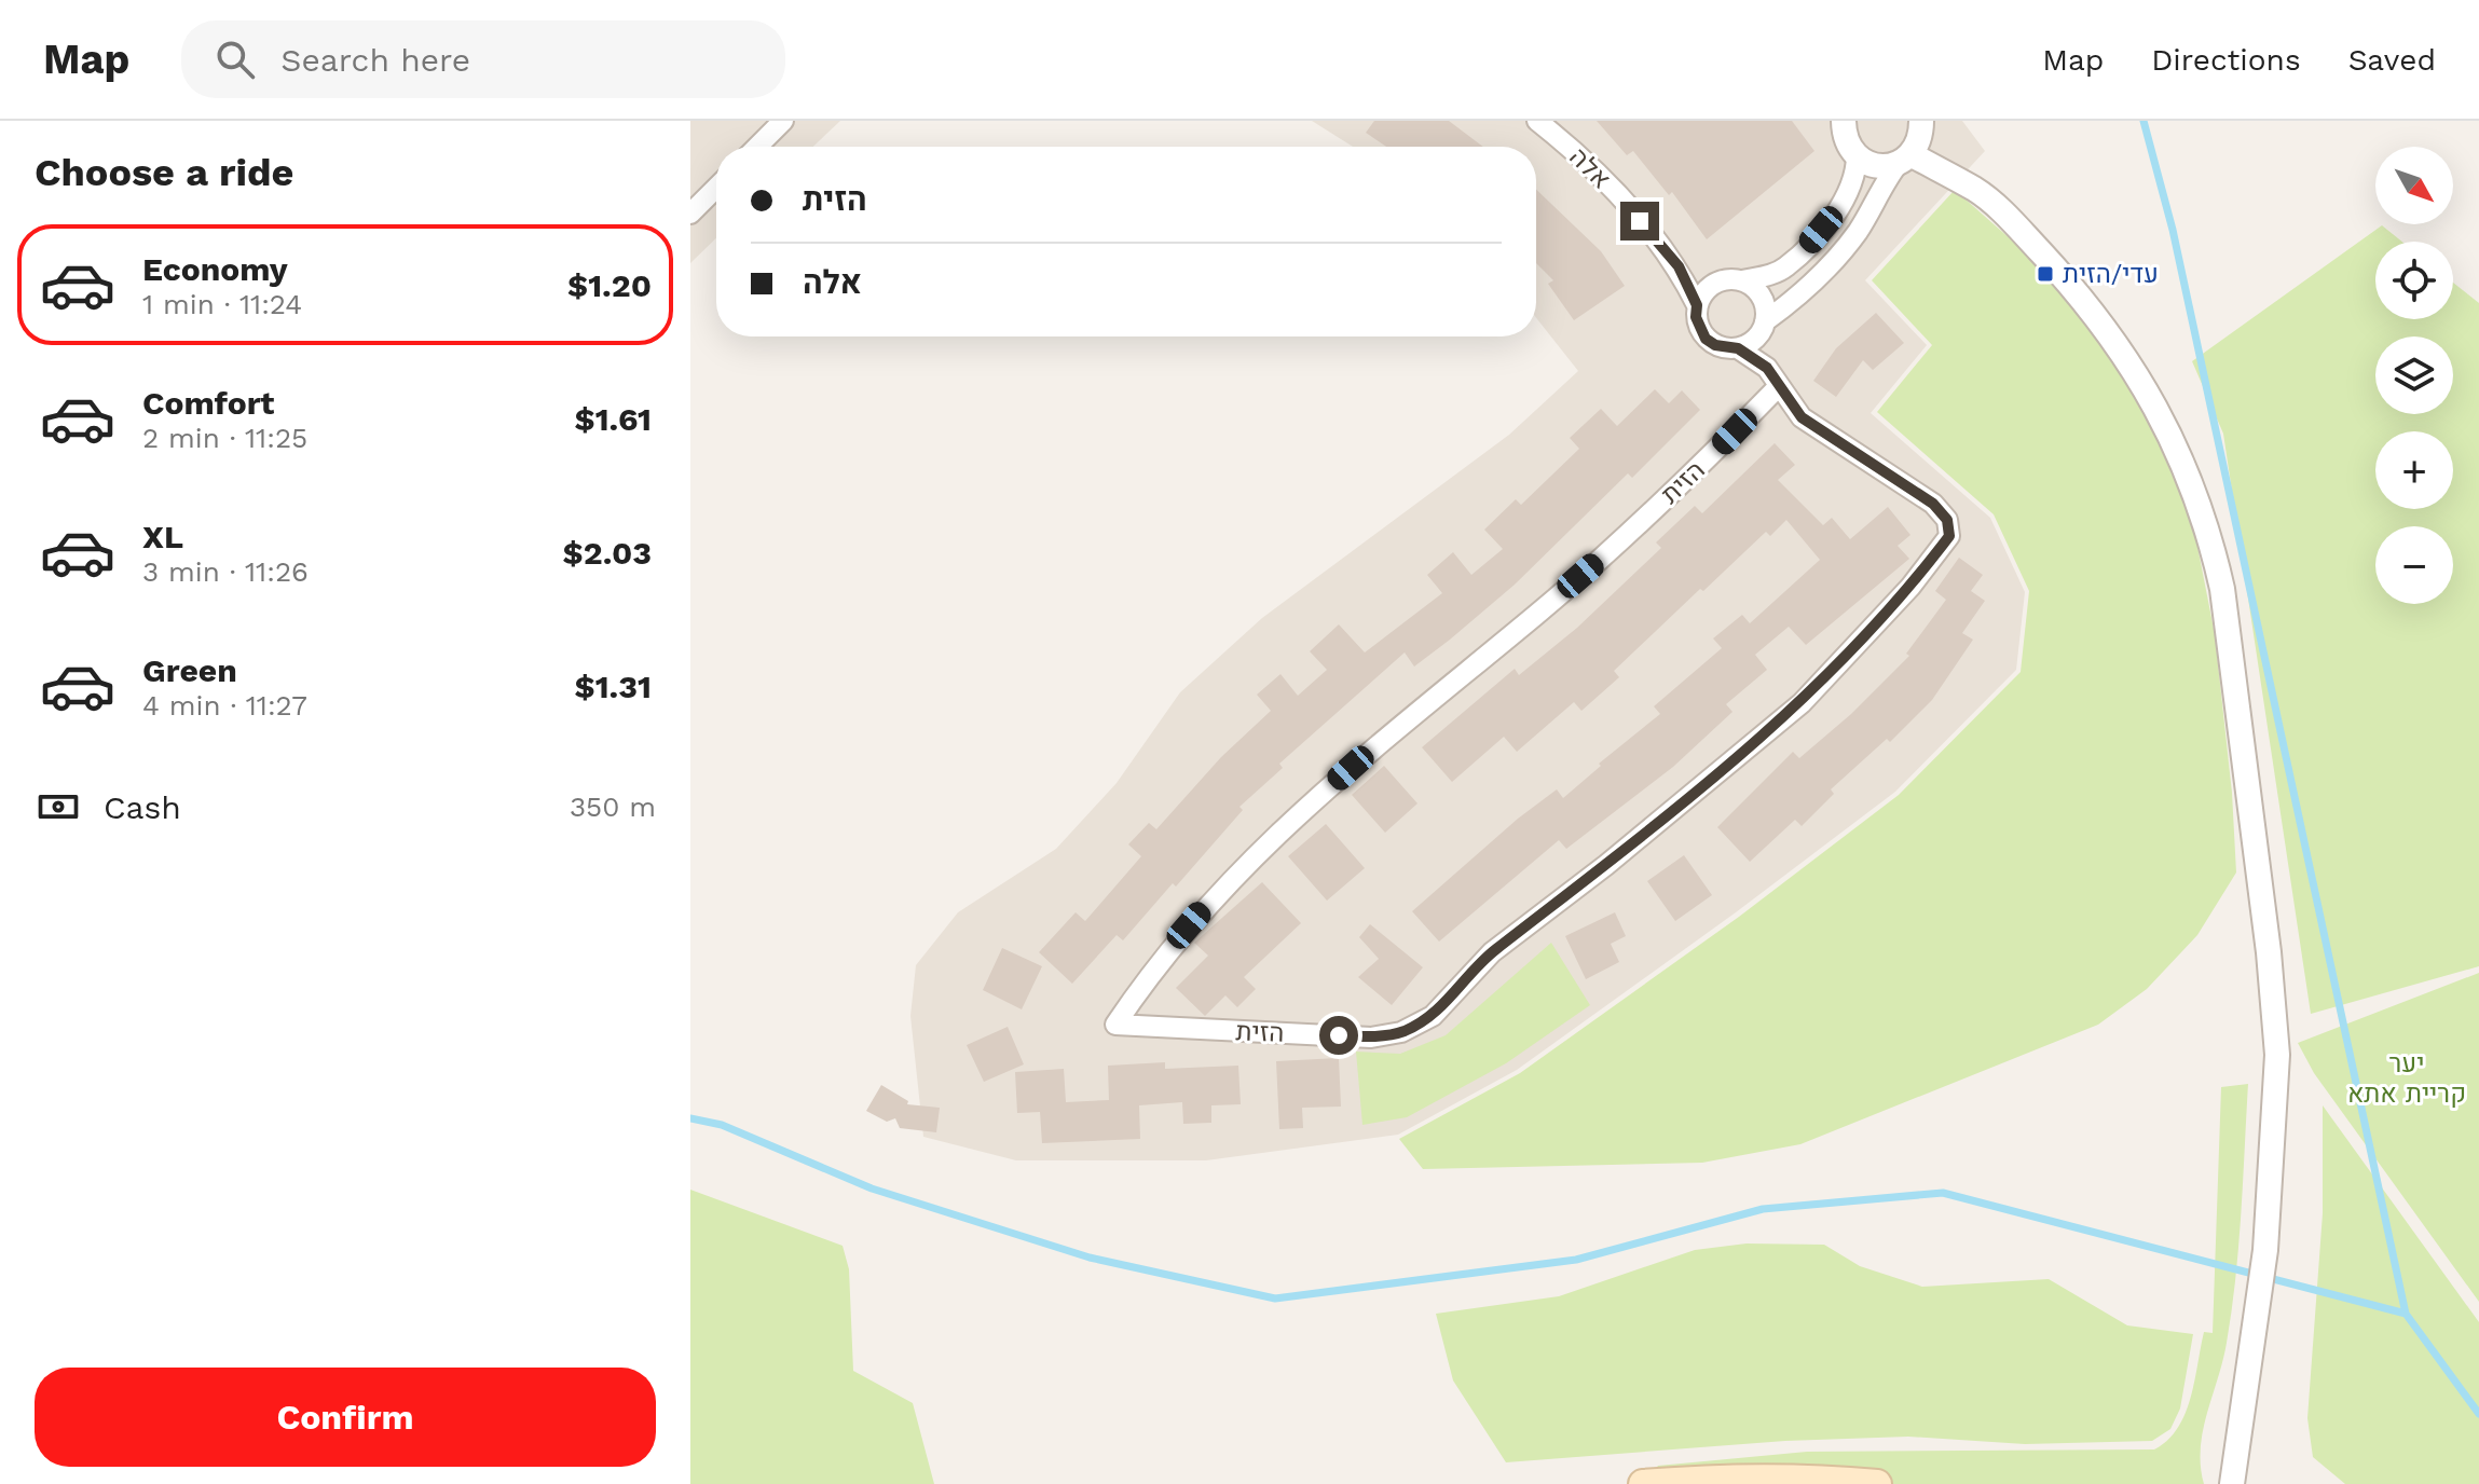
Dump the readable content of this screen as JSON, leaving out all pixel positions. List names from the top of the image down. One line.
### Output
{"streets":{"street":["אלה","הזית"]},"crossings":[["אלה","הזית"]],"parks":["יער קריית אתא"],"places":{"transit":["עדי/הזית"]},"north":"bottom right","page":{"header":"Map","search":"Search here","nav":["Map","Directions","Saved"],"heading":"Choose a ride","map_buttons":["+","−"],"banner":["הזית","אלה"],"list":[{"name":"Economy","note":"1 min · 11:24","value":"$1.20"},{"name":"Comfort","note":"2 min · 11:25","value":"$1.61"},{"name":"XL","note":"3 min · 11:26","value":"$2.03"},{"name":"Green","note":"4 min · 11:27","value":"$1.31"}],"pay":["Cash","350 m"],"buttons":"Confirm"}}
